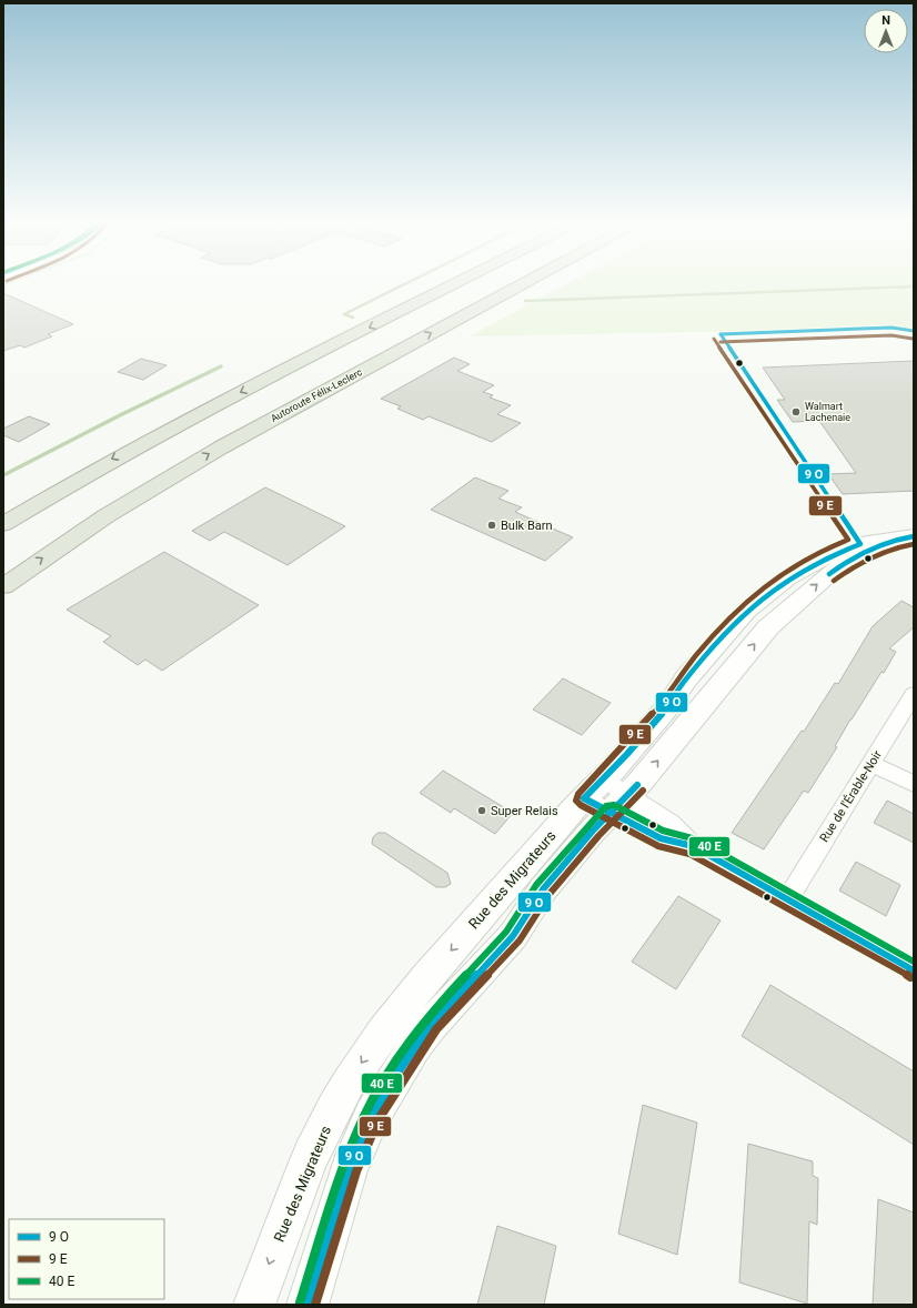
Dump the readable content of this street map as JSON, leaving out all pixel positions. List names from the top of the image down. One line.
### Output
{"streets":{"highway":["Autoroute Félix-Leclerc"],"street":["Rue de l'Érable-Noir","Rue des Migrateurs"]},"places":["Walmart Lachenaie","Bulk Barn","Super Relais"],"legend":["9 O","9 E","40 E"],"north":"top"}
